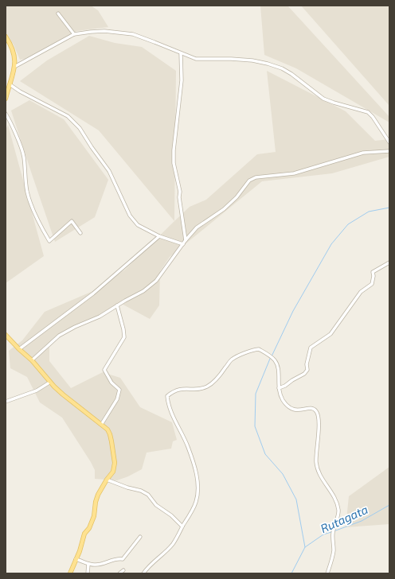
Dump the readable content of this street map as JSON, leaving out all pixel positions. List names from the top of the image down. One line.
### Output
{"water":["Rutagata"]}
